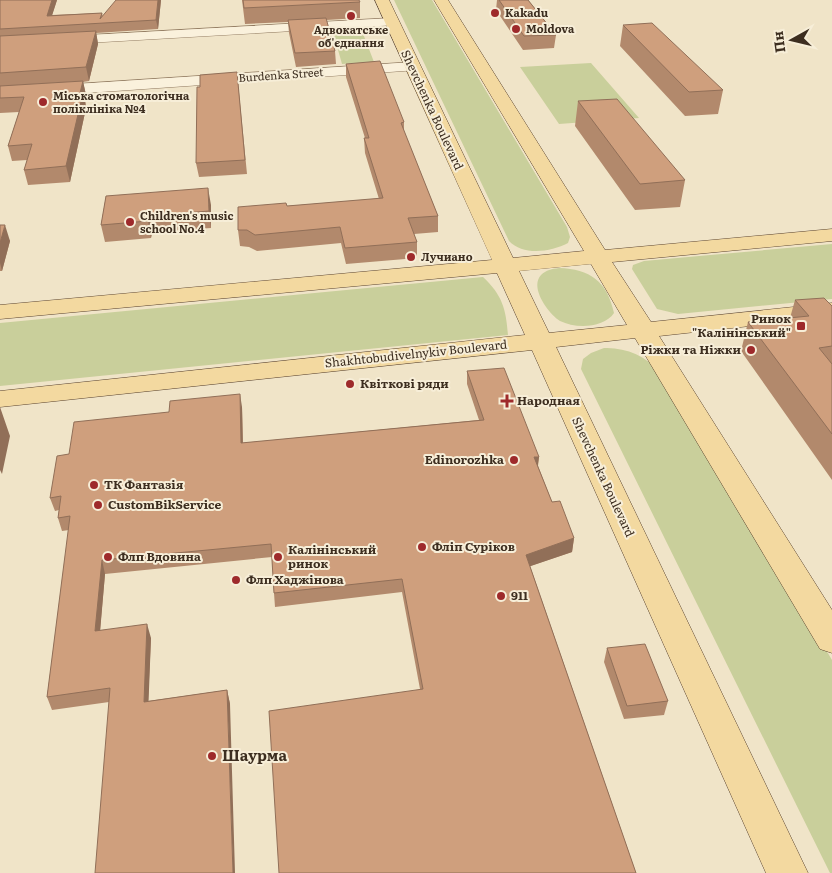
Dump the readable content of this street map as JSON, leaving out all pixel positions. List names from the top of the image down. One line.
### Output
{"streets":{"main road":["Shevchenka Boulevard","Shakhtobudivelnykiv Boulevard"],"street":["Burdenka Street"]},"crossings":[["Burdenka Street","Shevchenka Boulevard"],["Shevchenka Boulevard","Shakhtobudivelnykiv Boulevard"]],"places":{"other":["Kakadu","Адвокатське об'єднання","Moldova","Міська стоматологічна поліклініка №4","Children's music school No.4","Лучиано","Ріжки та Ніжки","Квіткові ряди","Edinorozhka","ТК Фантазія","CustomBikService","Фліп Суріков","Флп Вдовина","Калінінський ринок","Флп Хаджінова","911","Шаурма"],"transit":["Ринок \"Калінінський\""],"health":["Народная"]},"north":"left"}
